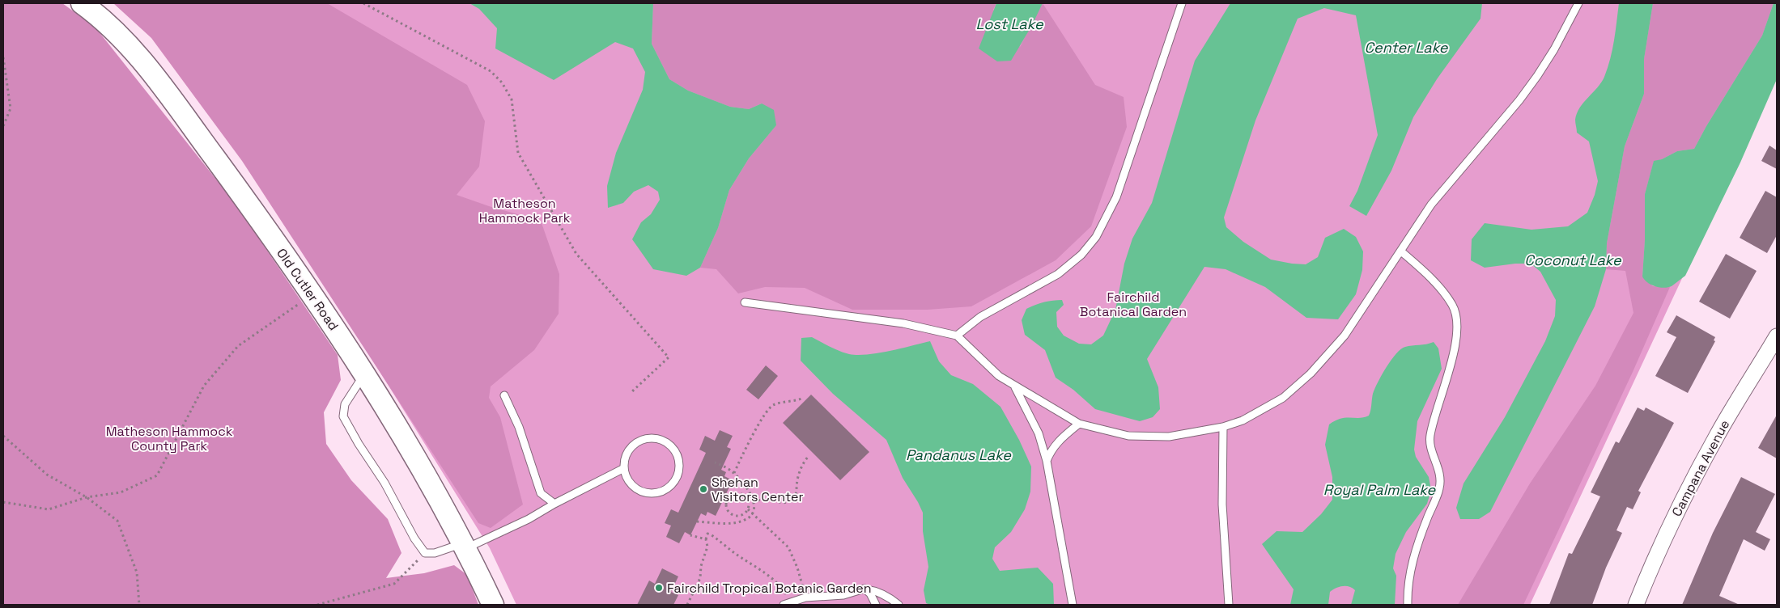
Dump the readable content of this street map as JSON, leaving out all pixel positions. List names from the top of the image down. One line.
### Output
{"streets":{"main road":["Old Cutler Road"],"street":["Campana Avenue"]},"water":["Lost Lake","Center Lake","Coconut Lake","Pandanus Lake","Royal Palm Lake"],"parks":["Matheson Hammock Park","Fairchild Botanical Garden","Matheson Hammock County Park"],"places":["Shehan Visitors Center","Fairchild Tropical Botanic Garden"]}
